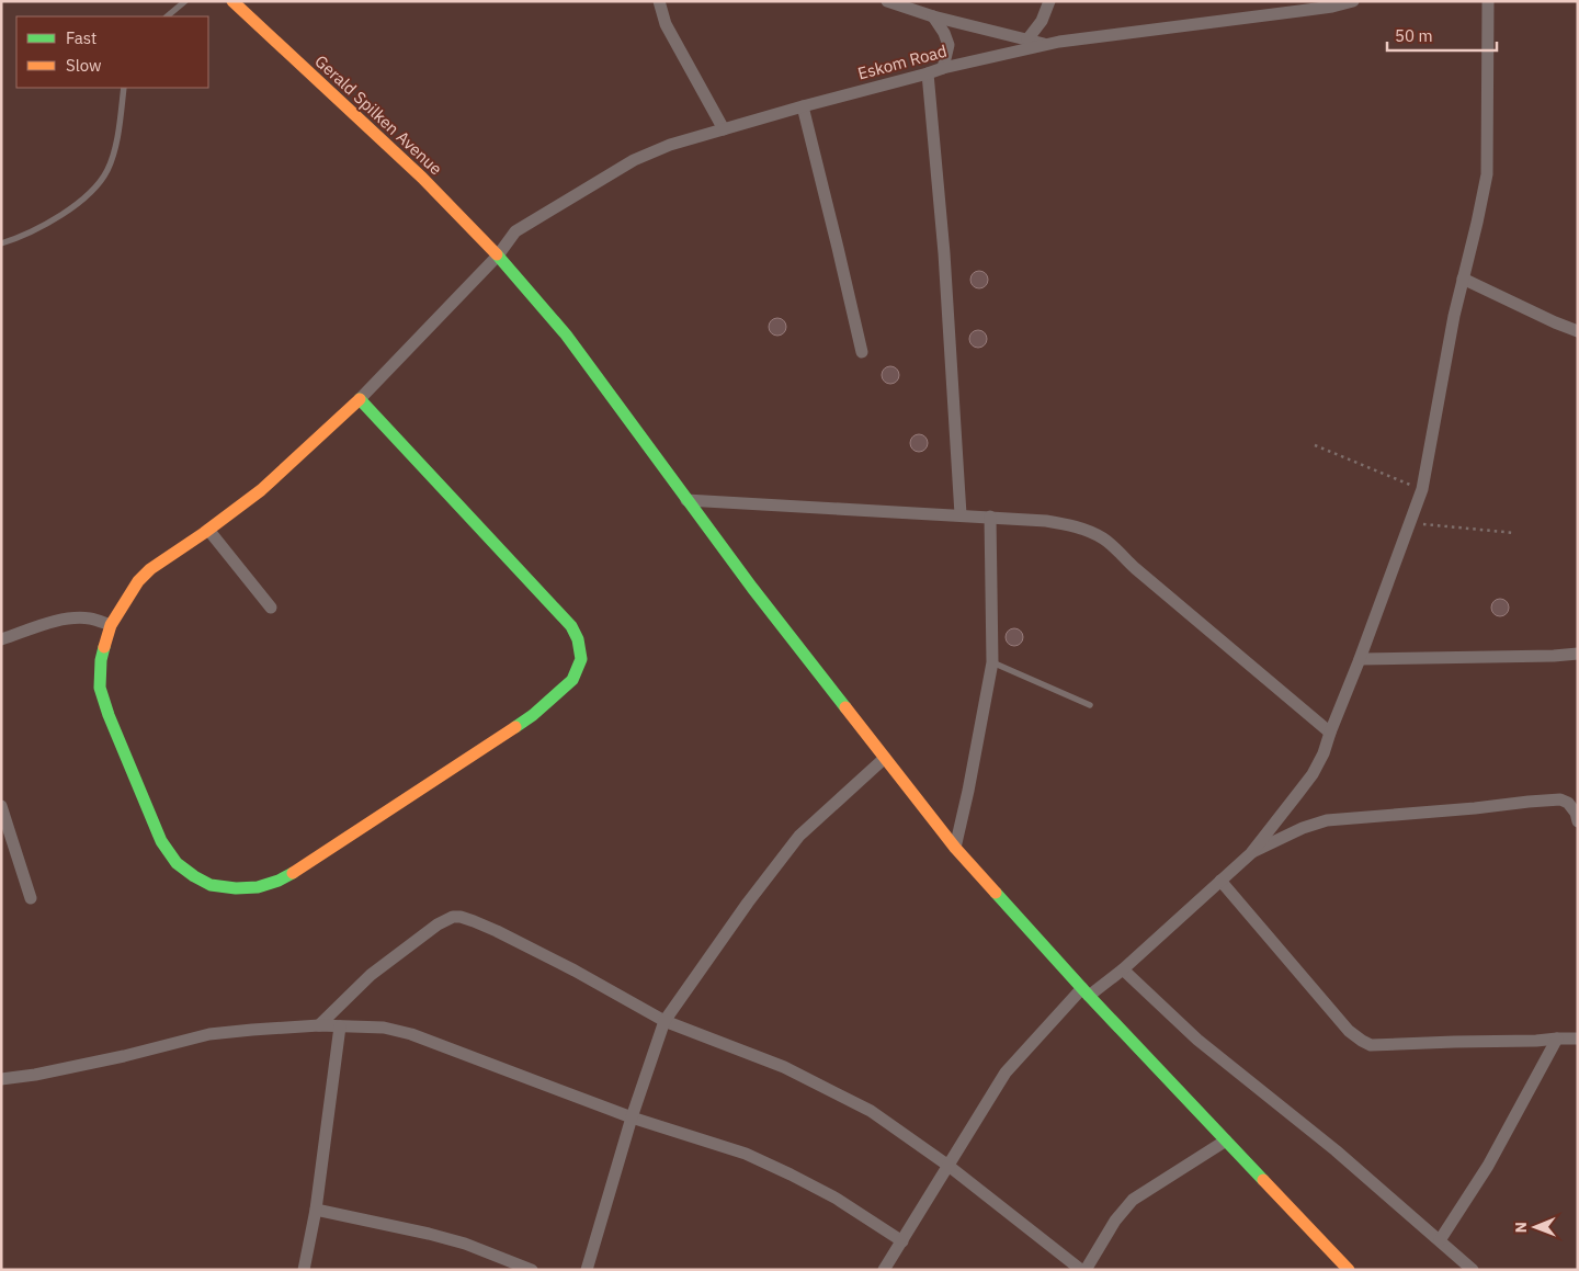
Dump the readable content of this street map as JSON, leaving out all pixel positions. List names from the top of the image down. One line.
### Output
{"streets":{"street":["Eskom Road","Gerald Spilken Avenue"]},"crossings":[["Eskom Road","Gerald Spilken Avenue"]],"legend":["Fast","Slow"],"scale_bar":"50 m","north":"left"}
